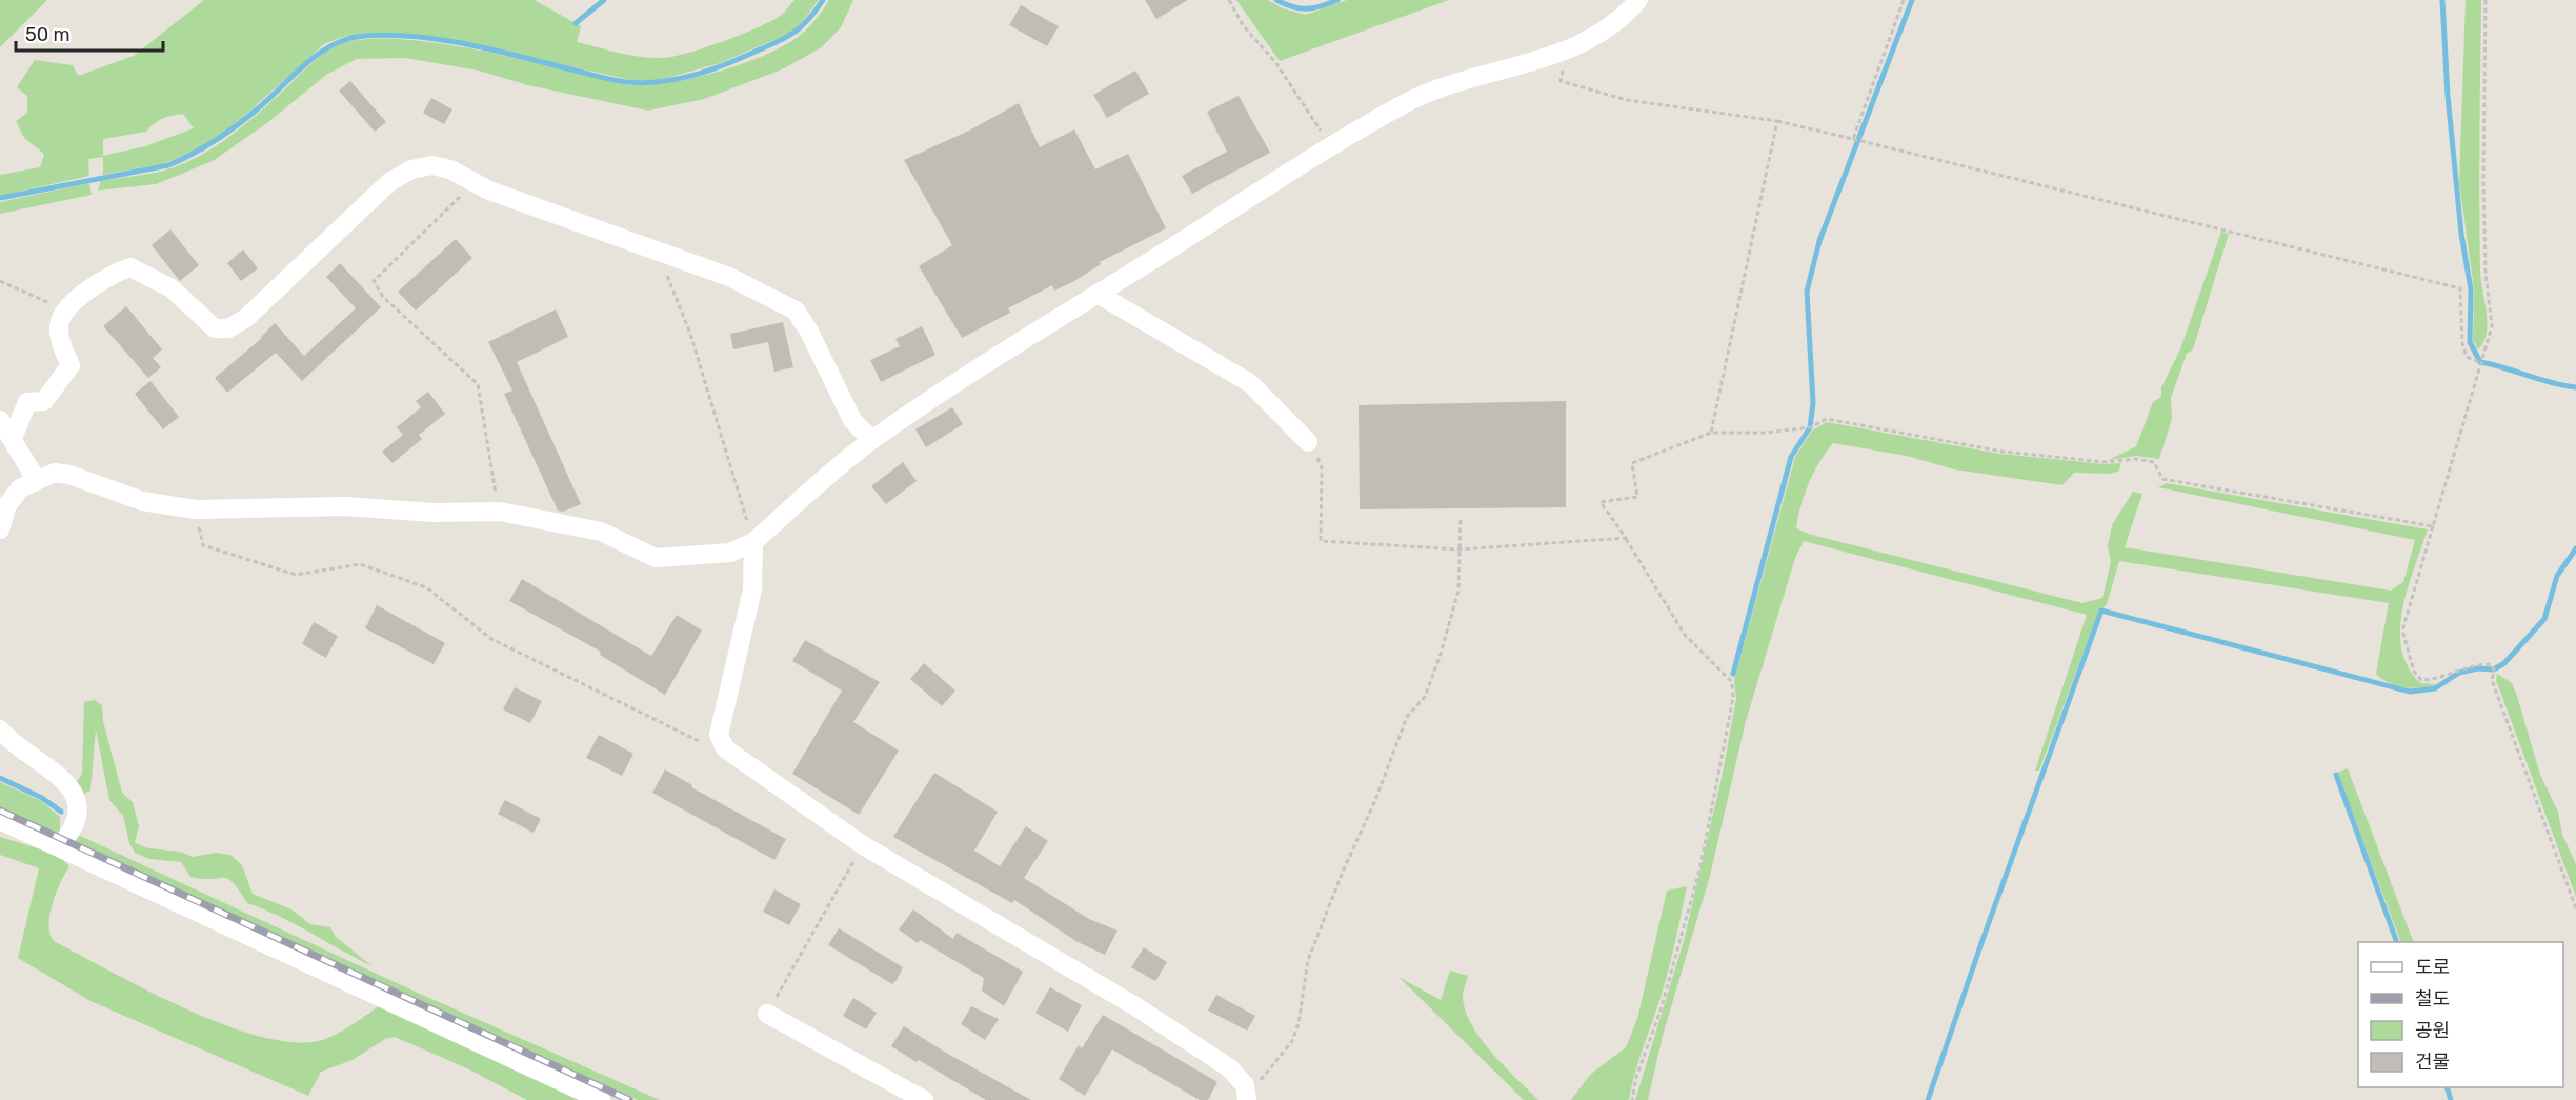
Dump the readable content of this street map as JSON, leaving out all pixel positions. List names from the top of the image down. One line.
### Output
{"legend":["도로","철도","공원","건물"],"scale_bar":"50 m"}
